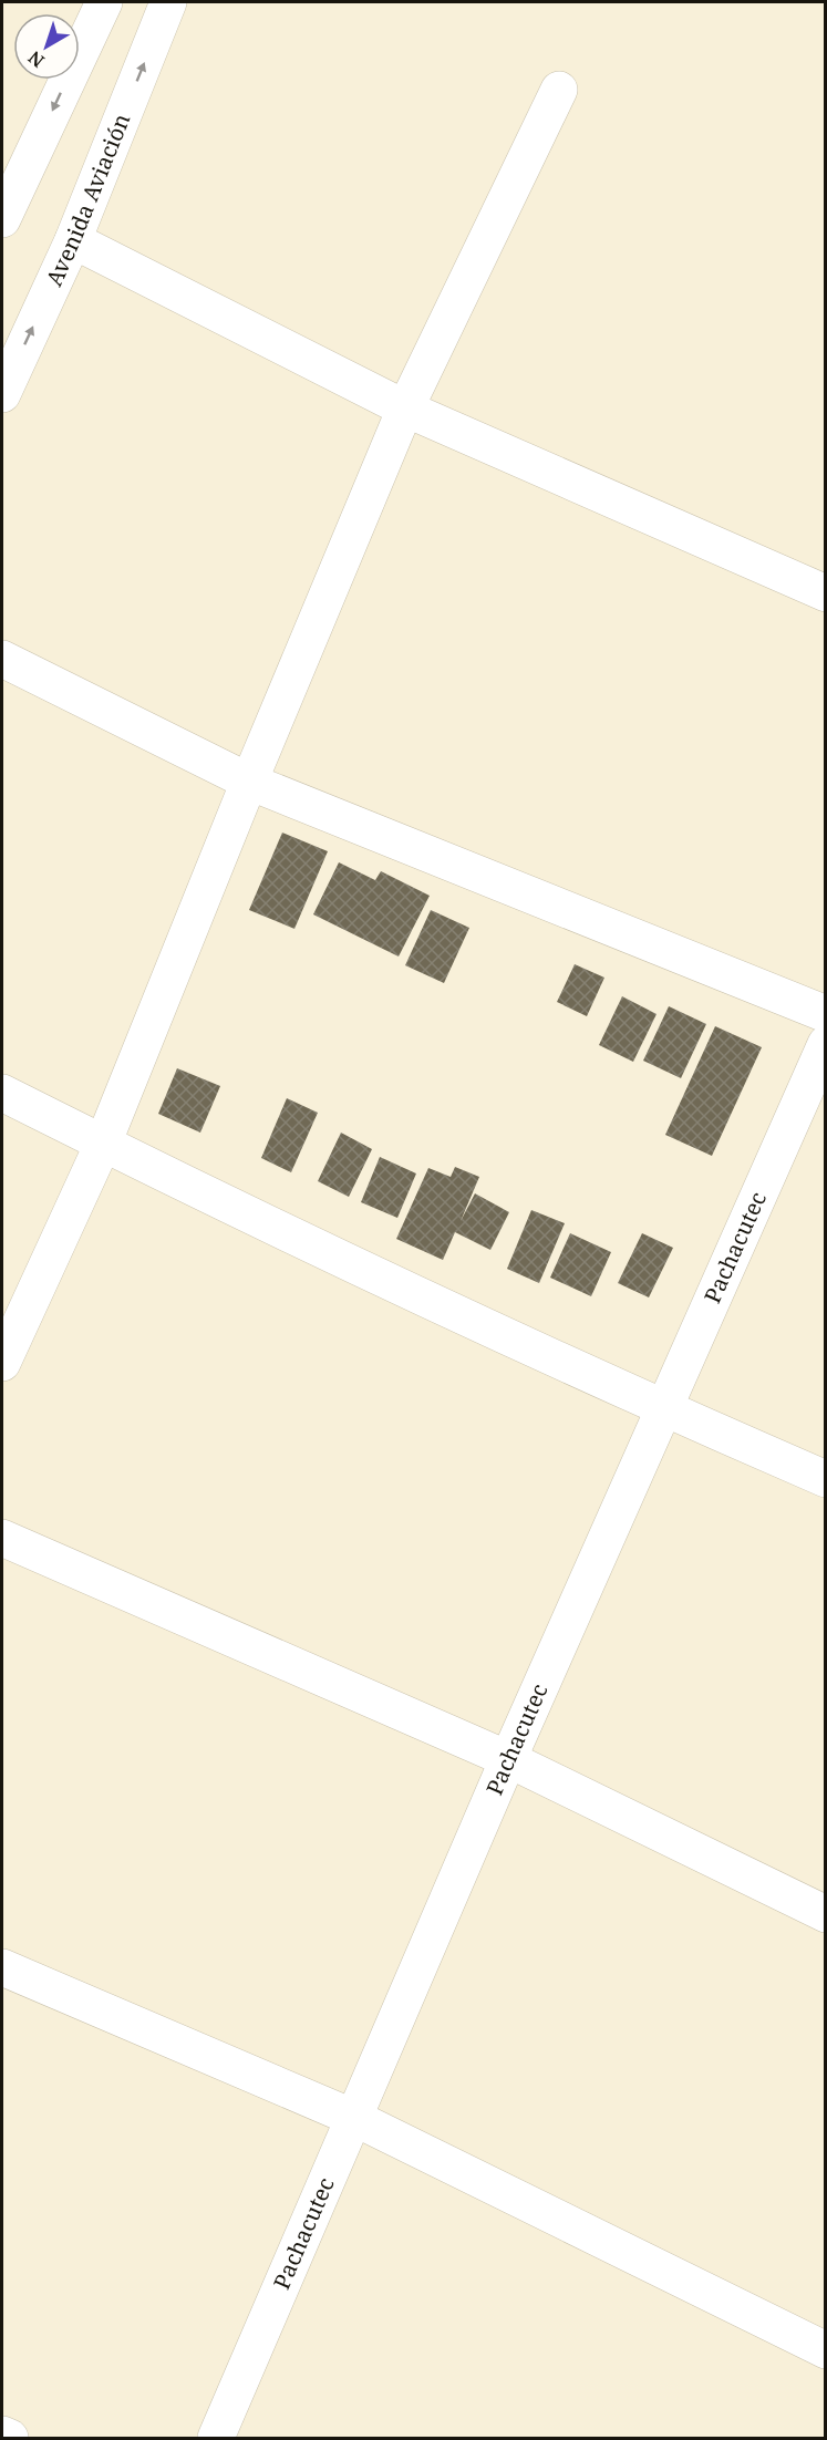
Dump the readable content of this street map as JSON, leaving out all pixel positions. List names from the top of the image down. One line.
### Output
{"streets":{"street":["Avenida Aviación","Pachacutec"]},"north":"bottom left"}
